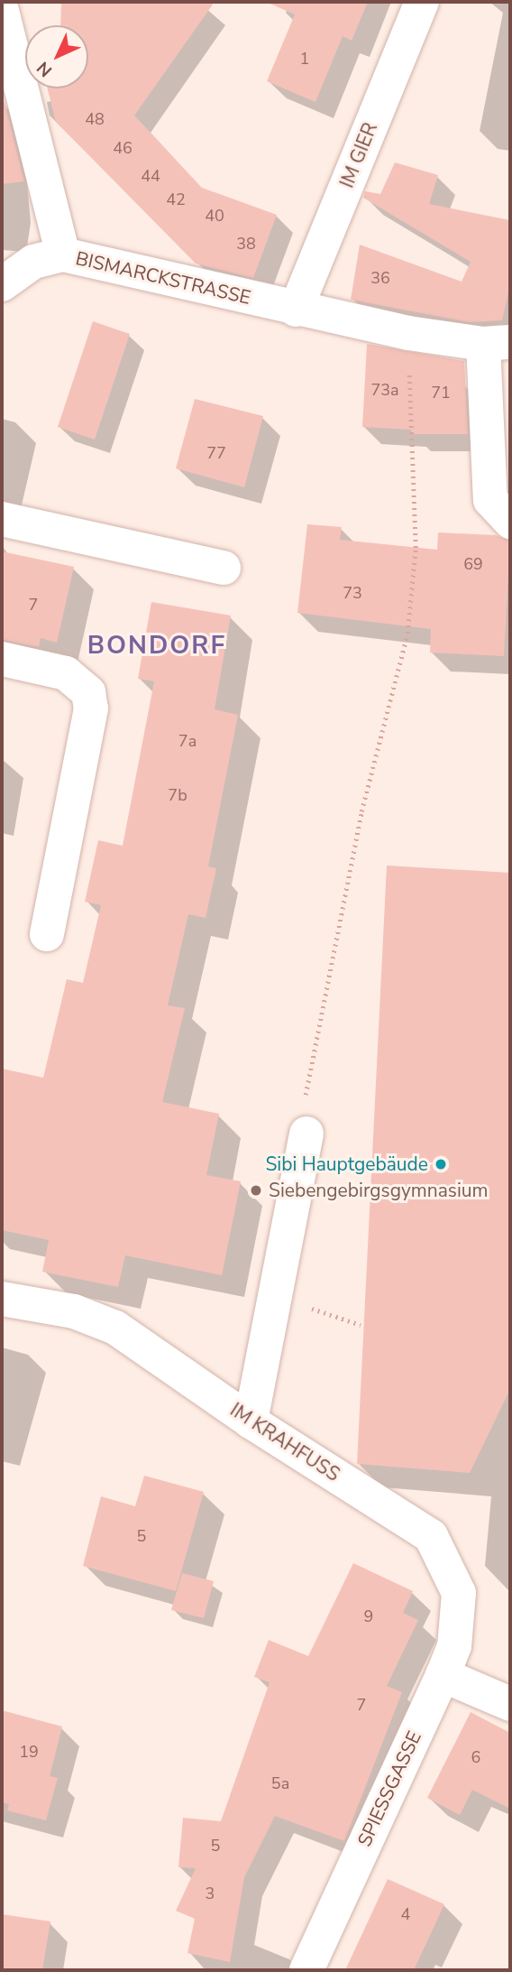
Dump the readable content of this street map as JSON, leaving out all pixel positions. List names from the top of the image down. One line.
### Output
{"streets":{"street":["IM GIER","BISMARCKSTRASSE","IM KRAHFUSS","SPIESSGASSE"]},"crossings":[["IM GIER","BISMARCKSTRASSE"],["IM KRAHFUSS","SPIESSGASSE"]],"districts":["BONDORF"],"places":["Sibi Hauptgebäude","Siebengebirgsgymnasium"],"house_numbers":["1","48","46","44","42","40","38","36","73a","71","77","69","73","7","7a","7b","5","9","7","19","6","5a","5","3","4"],"north":"bottom left"}
